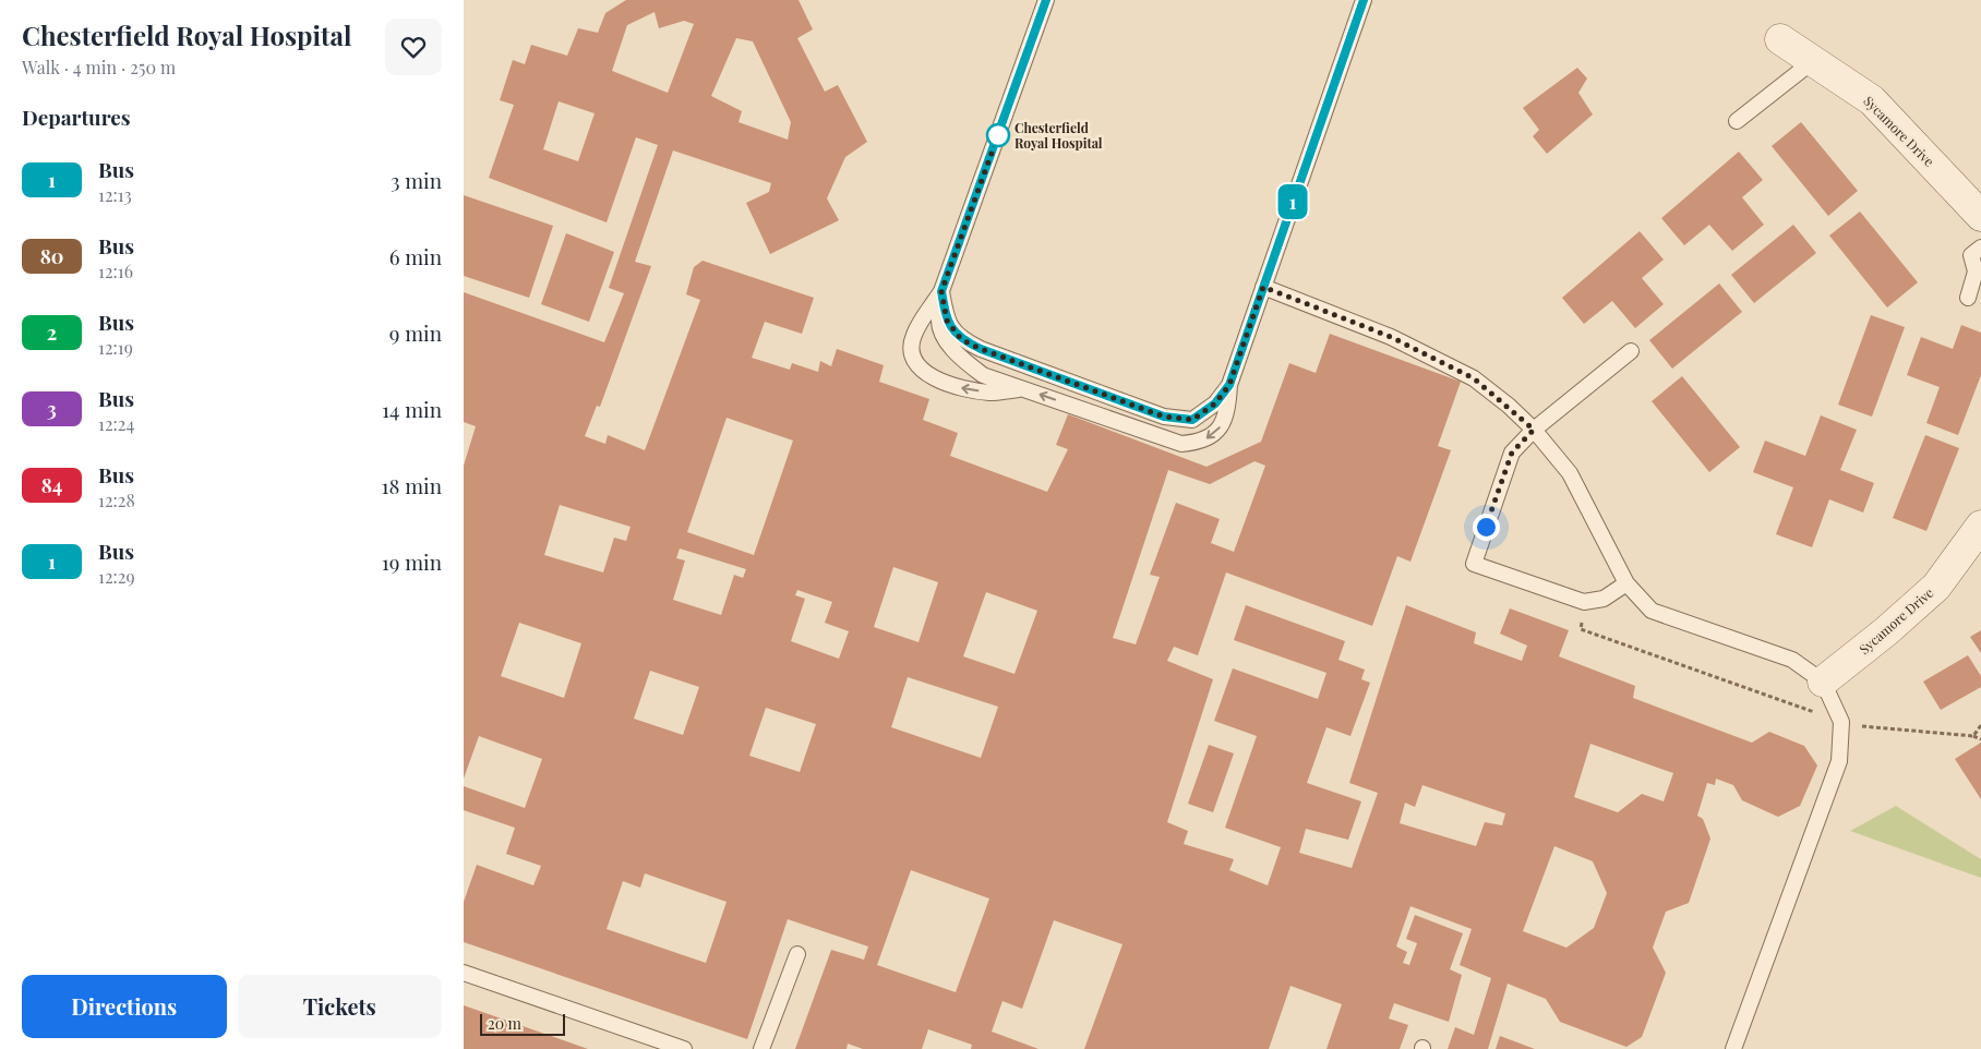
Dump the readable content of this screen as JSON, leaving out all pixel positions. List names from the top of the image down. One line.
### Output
{"streets":{"street":["Sycamore Drive"]},"places":["Chesterfield Royal Hospital"],"lines":["bus line 1"],"scale_bar":"20 m","page":{"heading":[["Chesterfield Royal Hospital","Walk · 4 min · 250 m"],"Departures"],"on_map":"1","list":[{"mark":"1","name":"Bus","note":"12:13","value":"3 min"},{"mark":"80","name":"Bus","note":"12:16","value":"6 min"},{"mark":"2","name":"Bus","note":"12:19","value":"9 min"},{"mark":"3","name":"Bus","note":"12:24","value":"14 min"},{"mark":"84","name":"Bus","note":"12:28","value":"18 min"},{"mark":"1","name":"Bus","note":"12:29","value":"19 min"}],"buttons":["Directions","Tickets"],"scale":"20 m"}}
